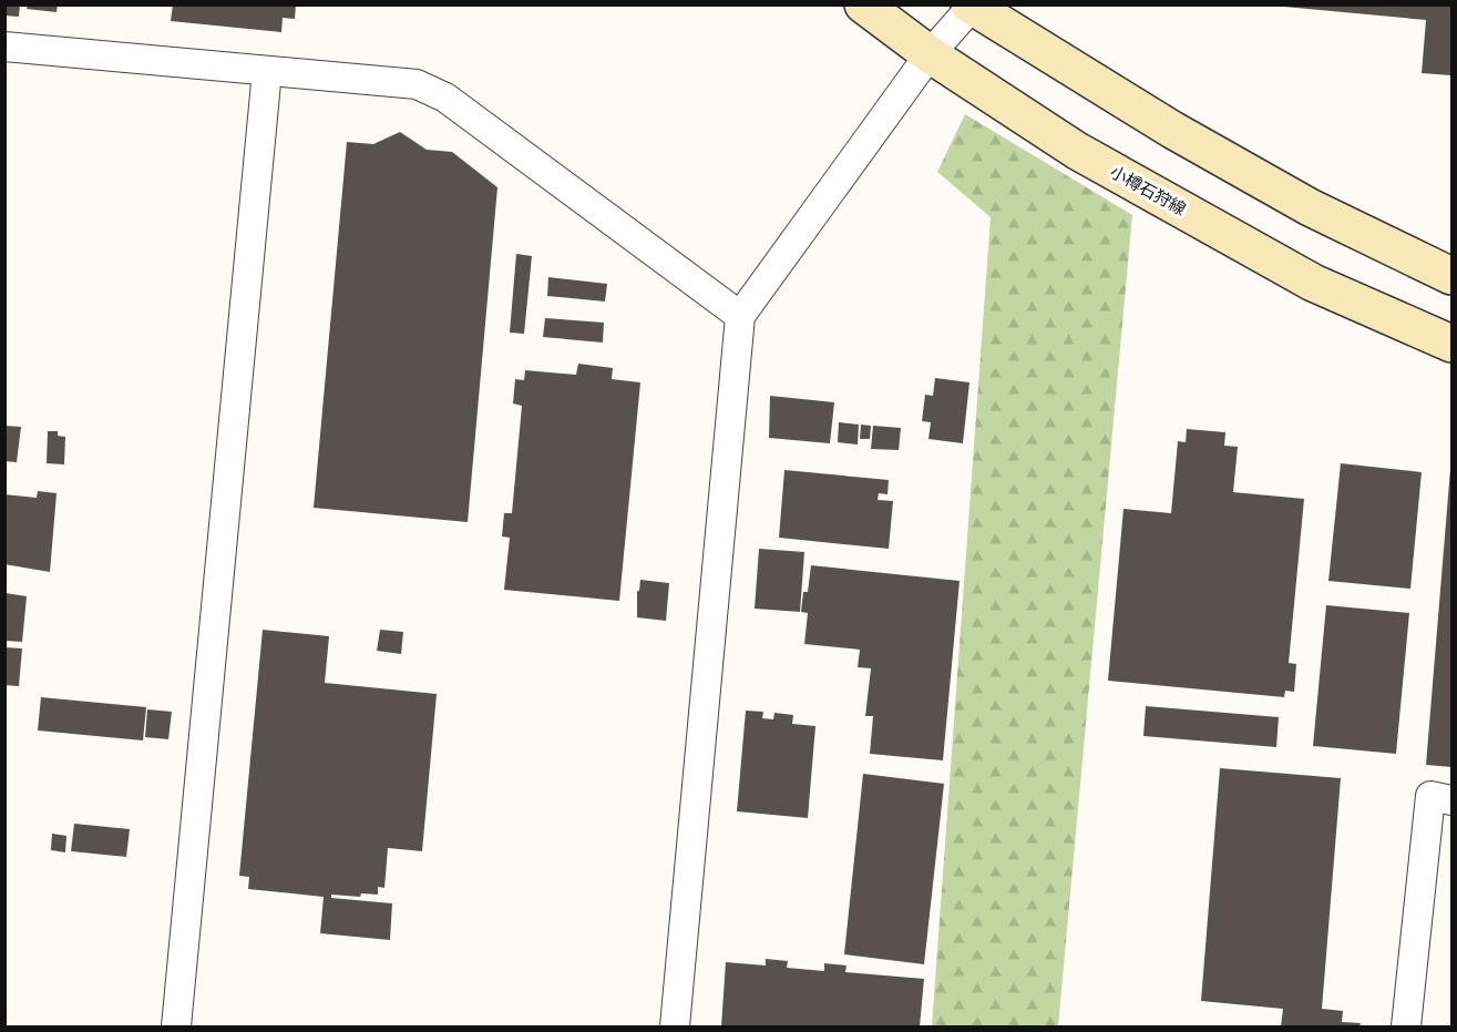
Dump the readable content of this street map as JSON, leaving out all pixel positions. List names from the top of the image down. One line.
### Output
{"streets":{"main road":["小樽石狩線"]}}
